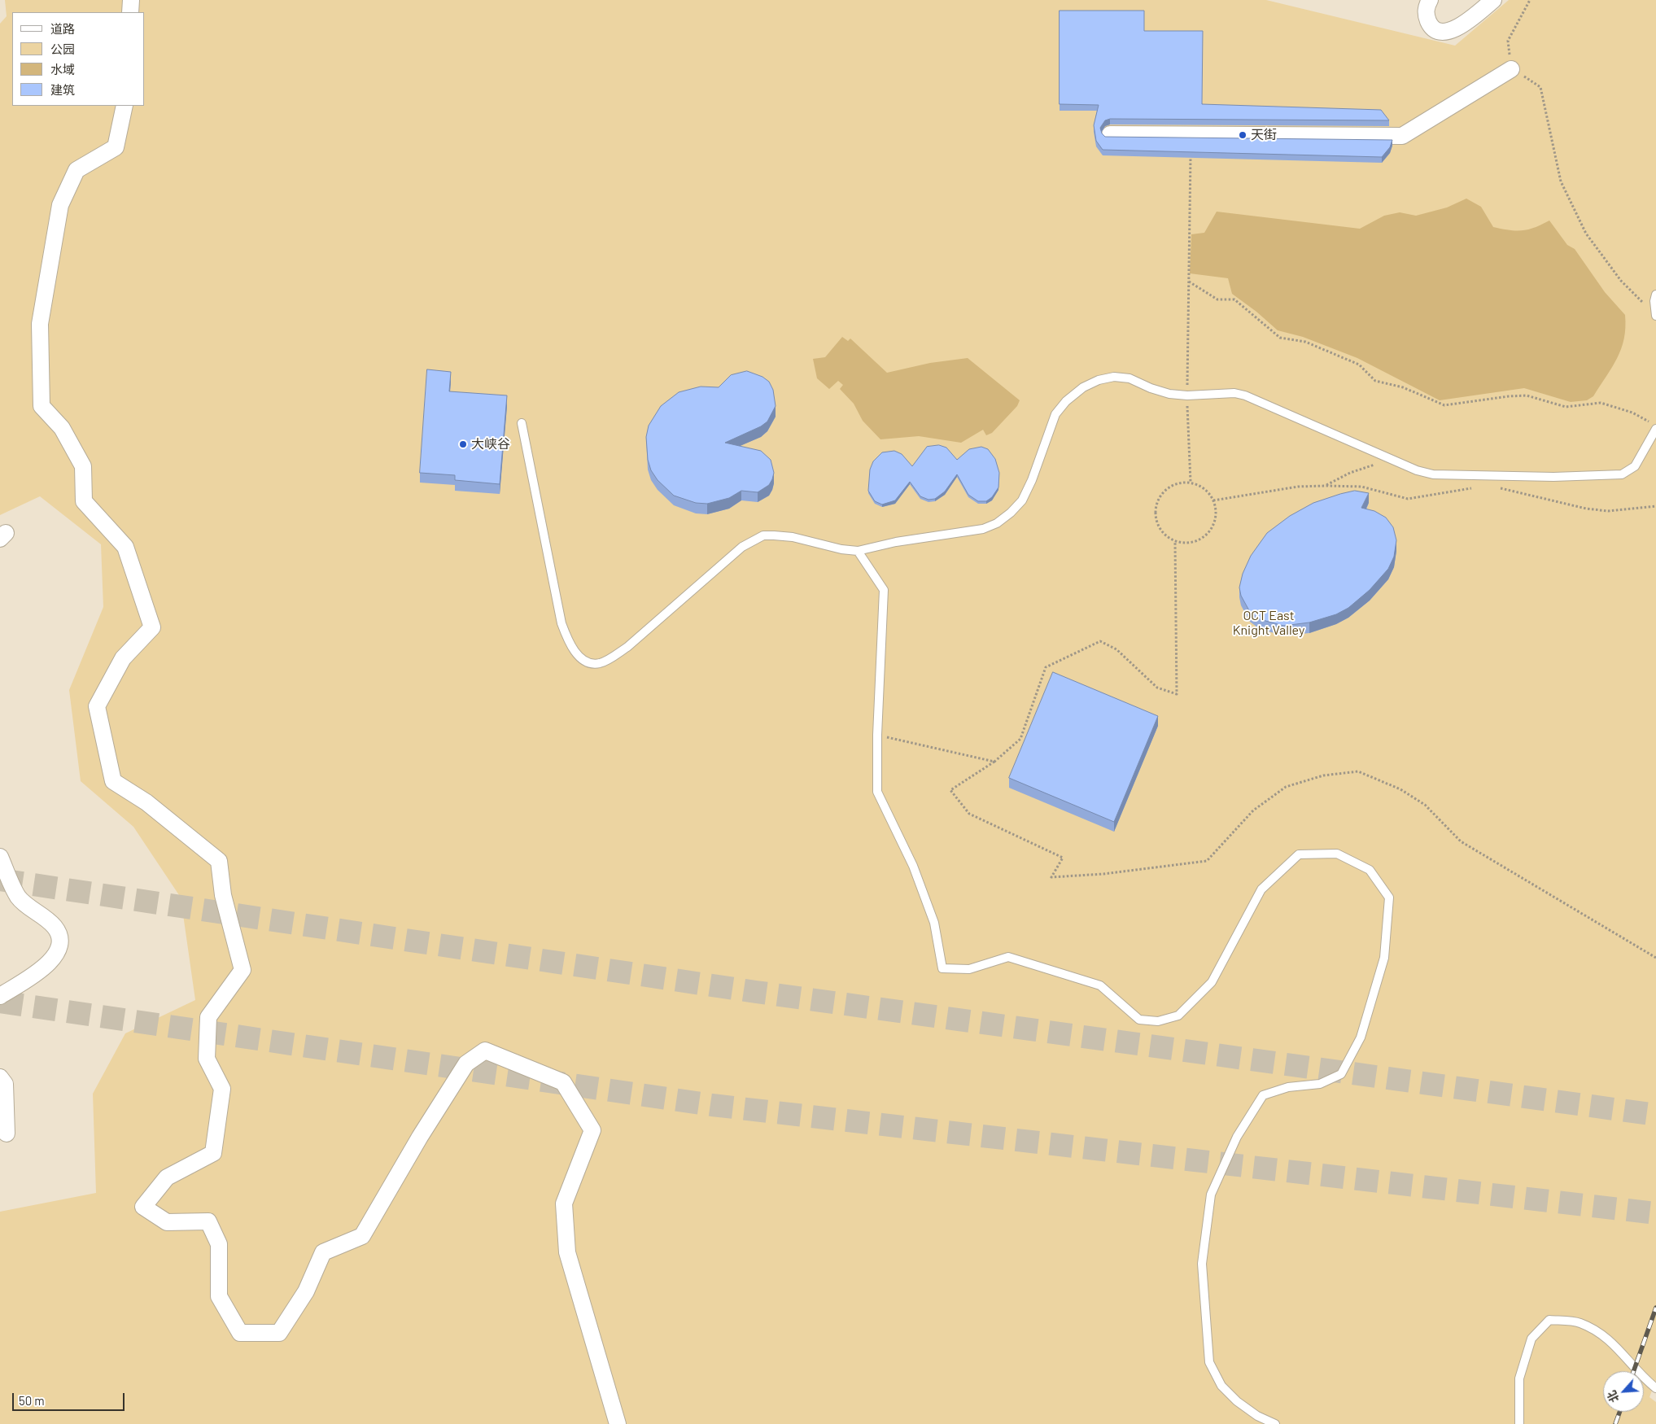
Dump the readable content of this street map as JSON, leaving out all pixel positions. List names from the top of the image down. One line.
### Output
{"parks":["OCT East Knight Valley"],"places":["天街","大峡谷"],"legend":["道路","公园","水域","建筑"],"scale_bar":"50 m","north":"bottom left"}
